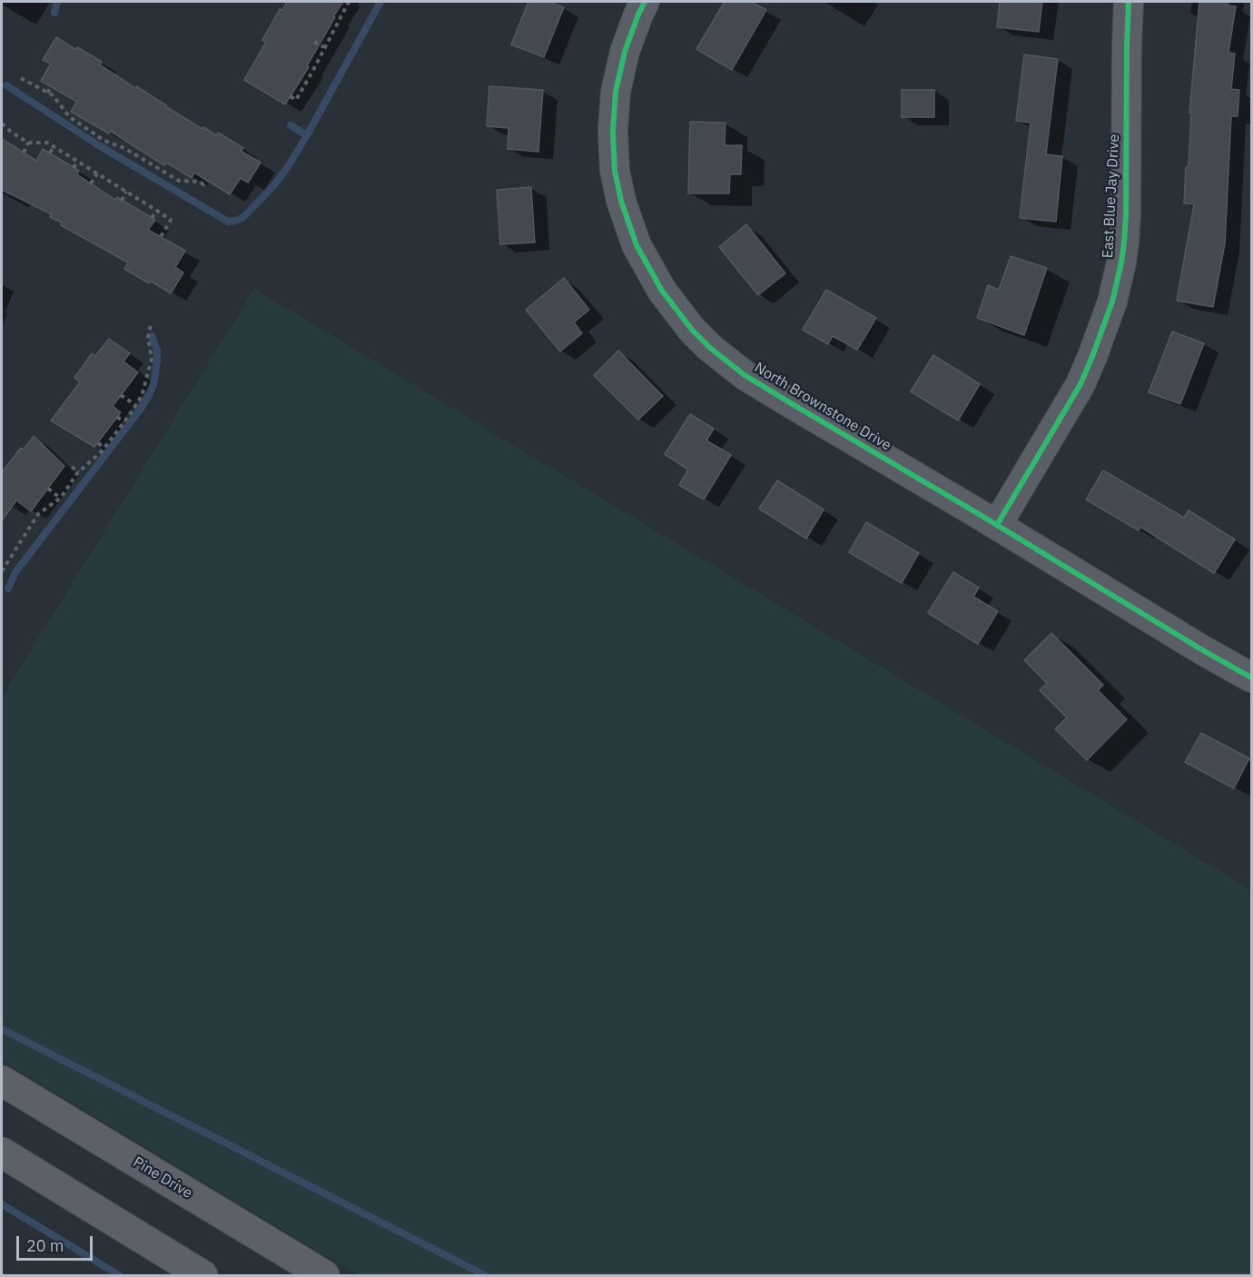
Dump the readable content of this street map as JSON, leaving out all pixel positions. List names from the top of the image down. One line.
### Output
{"streets":{"main road":["Pine Drive"],"street":["East Blue Jay Drive","North Brownstone Drive"]},"crossings":[["East Blue Jay Drive","North Brownstone Drive"]],"scale_bar":"20 m"}
